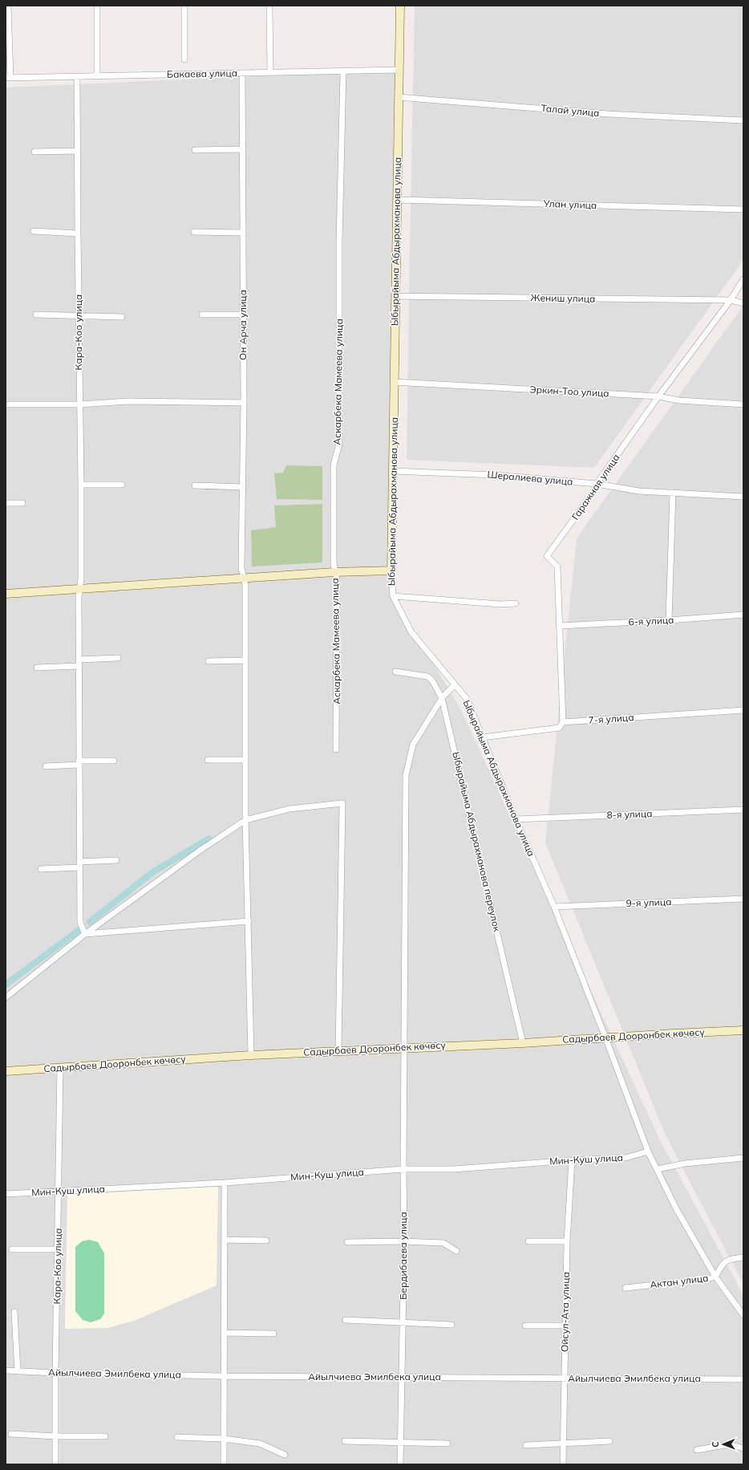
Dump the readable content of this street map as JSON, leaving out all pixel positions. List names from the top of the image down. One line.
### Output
{"streets":{"street":["Бакаева улица","Талай улица","Улан улица","Ыбырайыма Абдырахманова улица","Жениш улица","Он Арча улица","Кара-Коо улица","Аскарбека Мамеева улица","Эркин-Тоо улица","Шералиева улица","Гаражная улица","6-я улица","7-я улица","8-я улица","Ыбырайыма Абдырахманова переулок","9-я улица","Садырбаев Дооронбек көчөсү","Мин-Куш улица","Бердибаева улица","Актан улица","Ойсул-Ата улица","Айылчиева Эмилбека улица"]},"crossings":[["Бакаева улица","Ыбырайыма Абдырахманова улица"],["Бакаева улица","Он Арча улица"],["Бакаева улица","Кара-Коо улица"],["Бакаева улица","Аскарбека Мамеева улица"],["Талай улица","Ыбырайыма Абдырахманова улица"],["Улан улица","Ыбырайыма Абдырахманова улица"],["Ыбырайыма Абдырахманова улица","Жениш улица"],["Ыбырайыма Абдырахманова улица","Эркин-Тоо улица"],["Ыбырайыма Абдырахманова улица","Шералиева улица"],["Ыбырайыма Абдырахманова улица","7-я улица"],["Ыбырайыма Абдырахманова улица","8-я улица"],["Ыбырайыма Абдырахманова улица","9-я улица"],["Ыбырайыма Абдырахманова улица","Садырбаев Дооронбек көчөсү"],["Ыбырайыма Абдырахманова улица","Мин-Куш улица"],["Ыбырайыма Абдырахманова улица","Бердибаева улица"],["Ыбырайыма Абдырахманова улица","Актан улица"],["Жениш улица","Гаражная улица"],["Он Арча улица","Садырбаев Дооронбек көчөсү"],["Кара-Коо улица","Садырбаев Дооронбек көчөсү"],["Кара-Коо улица","Мин-Куш улица"],["Кара-Коо улица","Айылчиева Эмилбека улица"],["Эркин-Тоо улица","Гаражная улица"],["Шералиева улица","Гаражная улица"],["Гаражная улица","6-я улица"],["Гаражная улица","7-я улица"],["Ыбырайыма Абдырахманова переулок","Садырбаев Дооронбек көчөсү"],["Ыбырайыма Абдырахманова переулок","Бердибаева улица"],["Садырбаев Дооронбек көчөсү","Бердибаева улица"],["Мин-Куш улица","Бердибаева улица"],["Мин-Куш улица","Ойсул-Ата улица"],["Бердибаева улица","Айылчиева Эмилбека улица"],["Ойсул-Ата улица","Айылчиева Эмилбека улица"]],"north":"left"}
